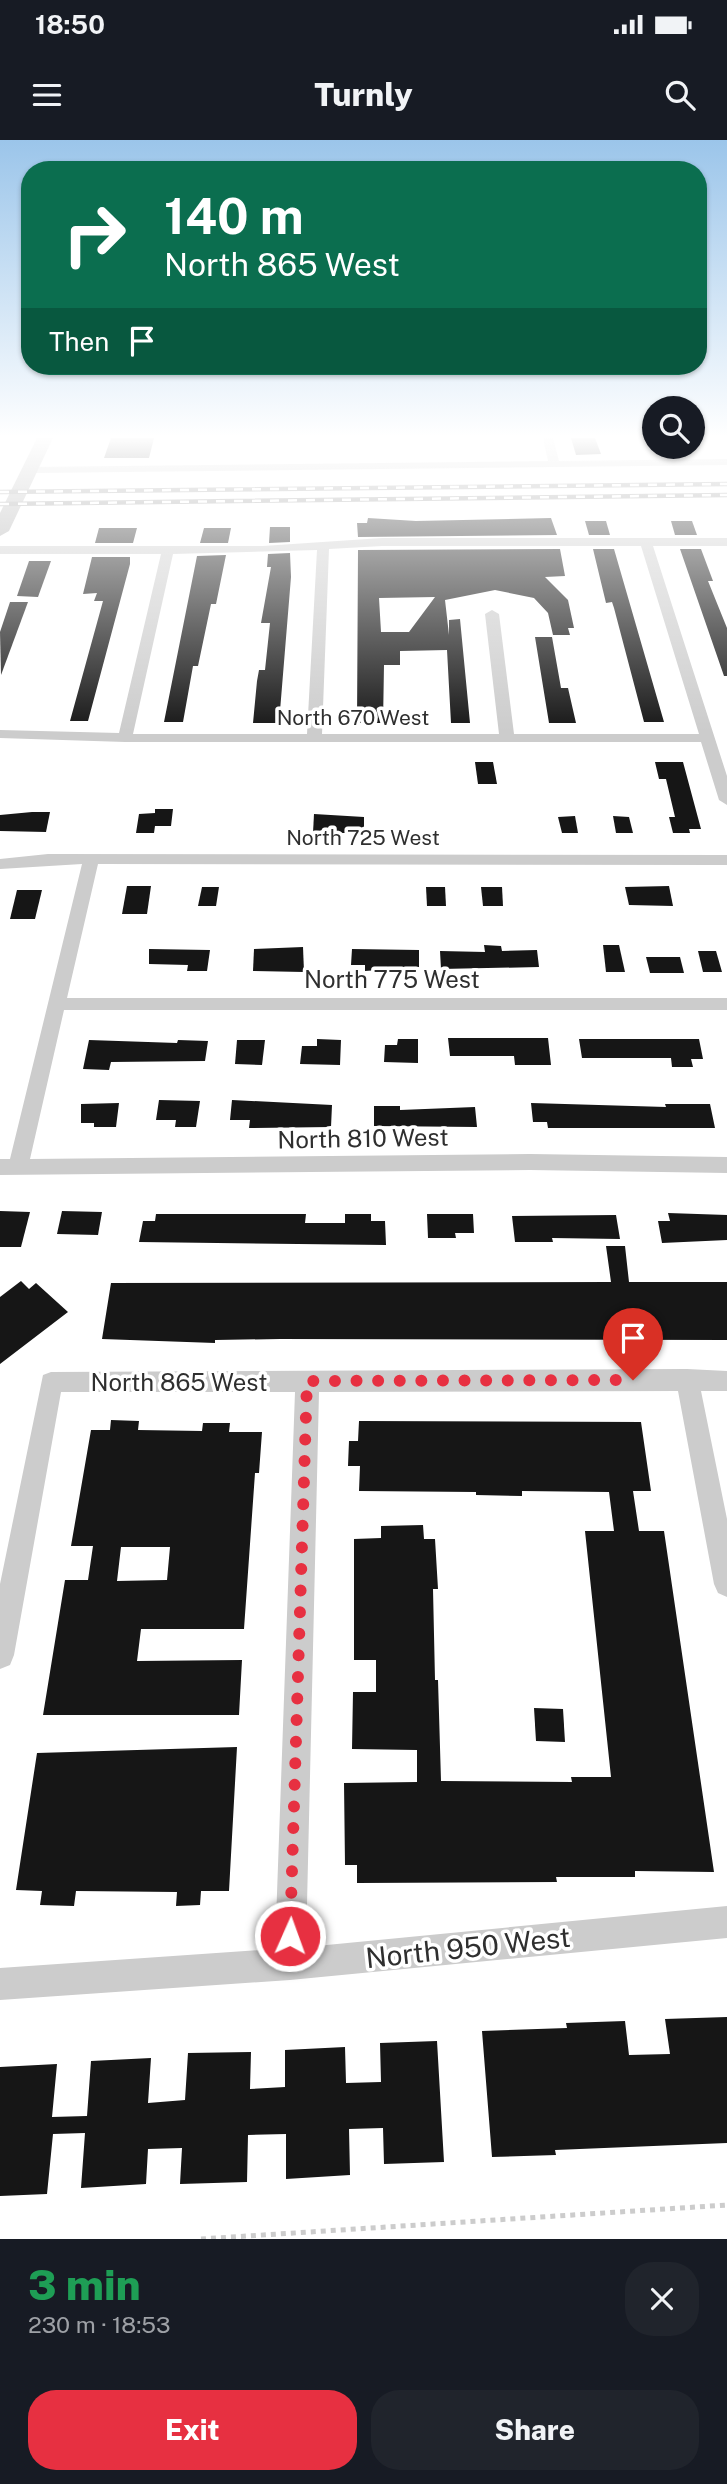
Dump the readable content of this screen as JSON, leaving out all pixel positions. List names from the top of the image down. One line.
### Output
{"streets":{"street":["North 670 West","North 725 West","North 775 West","North 810 West","North 865 West","North 950 West"]},"page":{"status":"18:50","header":"Turnly","turn":["140 m","North 865 West"],"then":"Then","heading":["3 min","230 m · 18:53"],"buttons":["Exit","Share"]}}
